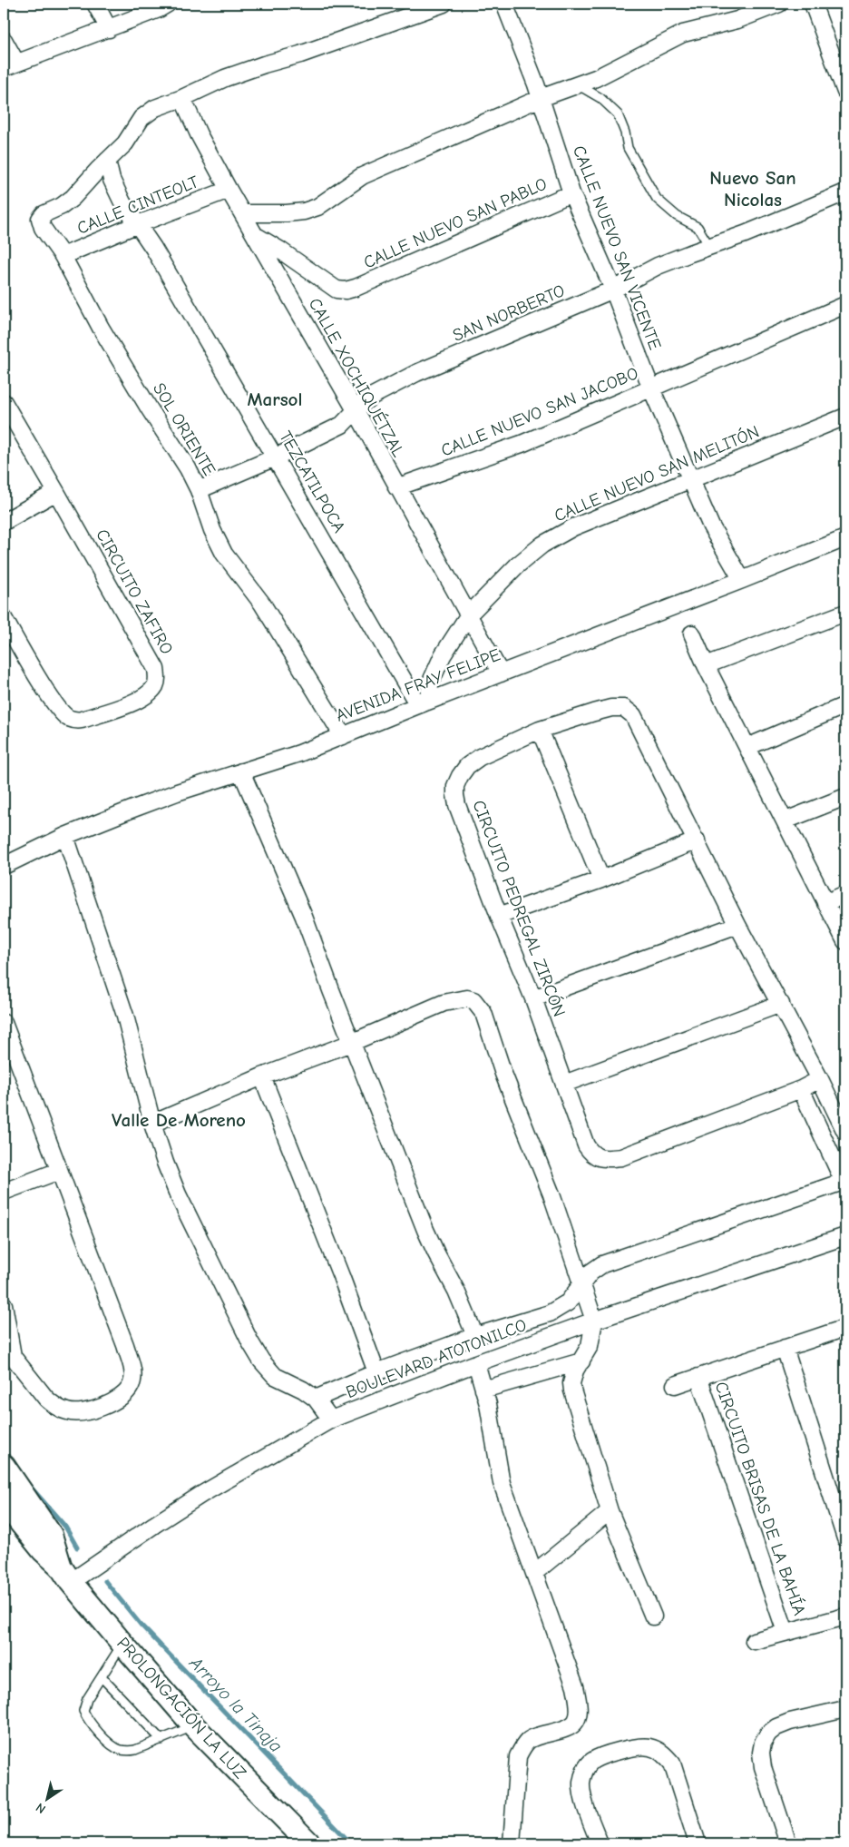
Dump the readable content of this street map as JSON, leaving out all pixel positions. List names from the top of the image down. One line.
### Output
{"streets":{"main road":["PROLONGACIÓN LA LUZ"],"street":["CALLE CINTEOLT","CALLE NUEVO SAN PABLO","CALLE NUEVO SAN VICENTE","SAN NORBERTO","CALLE XOCHIQUÉTZAL","CALLE NUEVO SAN JACOBO","SOL ORIENTE","CALLE NUEVO SAN MELITÓN","TEZCATILPOCA","CIRCUITO ZAFIRO","AVENIDA FRAY FELIPE","CIRCUITO PEDREGAL ZIRCÓN","BOULEVARD ATOTONILCO","CIRCUITO BRISAS DE LA BAHÍA"]},"crossings":[["CALLE CINTEOLT","CALLE XOCHIQUÉTZAL"],["CALLE CINTEOLT","SOL ORIENTE"],["CALLE CINTEOLT","TEZCATILPOCA"],["CALLE NUEVO SAN PABLO","CALLE NUEVO SAN VICENTE"],["CALLE NUEVO SAN PABLO","CALLE XOCHIQUÉTZAL"],["CALLE NUEVO SAN VICENTE","SAN NORBERTO"],["CALLE NUEVO SAN VICENTE","CALLE NUEVO SAN JACOBO"],["CALLE NUEVO SAN VICENTE","CALLE NUEVO SAN MELITÓN"],["CALLE NUEVO SAN VICENTE","AVENIDA FRAY FELIPE"],["SAN NORBERTO","CALLE XOCHIQUÉTZAL"],["SAN NORBERTO","SOL ORIENTE"],["SAN NORBERTO","TEZCATILPOCA"],["CALLE XOCHIQUÉTZAL","CALLE NUEVO SAN JACOBO"],["CALLE XOCHIQUÉTZAL","CALLE NUEVO SAN MELITÓN"],["CALLE XOCHIQUÉTZAL","AVENIDA FRAY FELIPE"],["SOL ORIENTE","TEZCATILPOCA"],["SOL ORIENTE","AVENIDA FRAY FELIPE"],["CALLE NUEVO SAN MELITÓN","TEZCATILPOCA"],["CALLE NUEVO SAN MELITÓN","AVENIDA FRAY FELIPE"],["TEZCATILPOCA","AVENIDA FRAY FELIPE"],["BOULEVARD ATOTONILCO","PROLONGACIÓN LA LUZ"]],"districts":["Nuevo San Nicolas","Marsol","Valle De Moreno"],"water":["Arroyo la Tinaja"],"north":"bottom left"}
